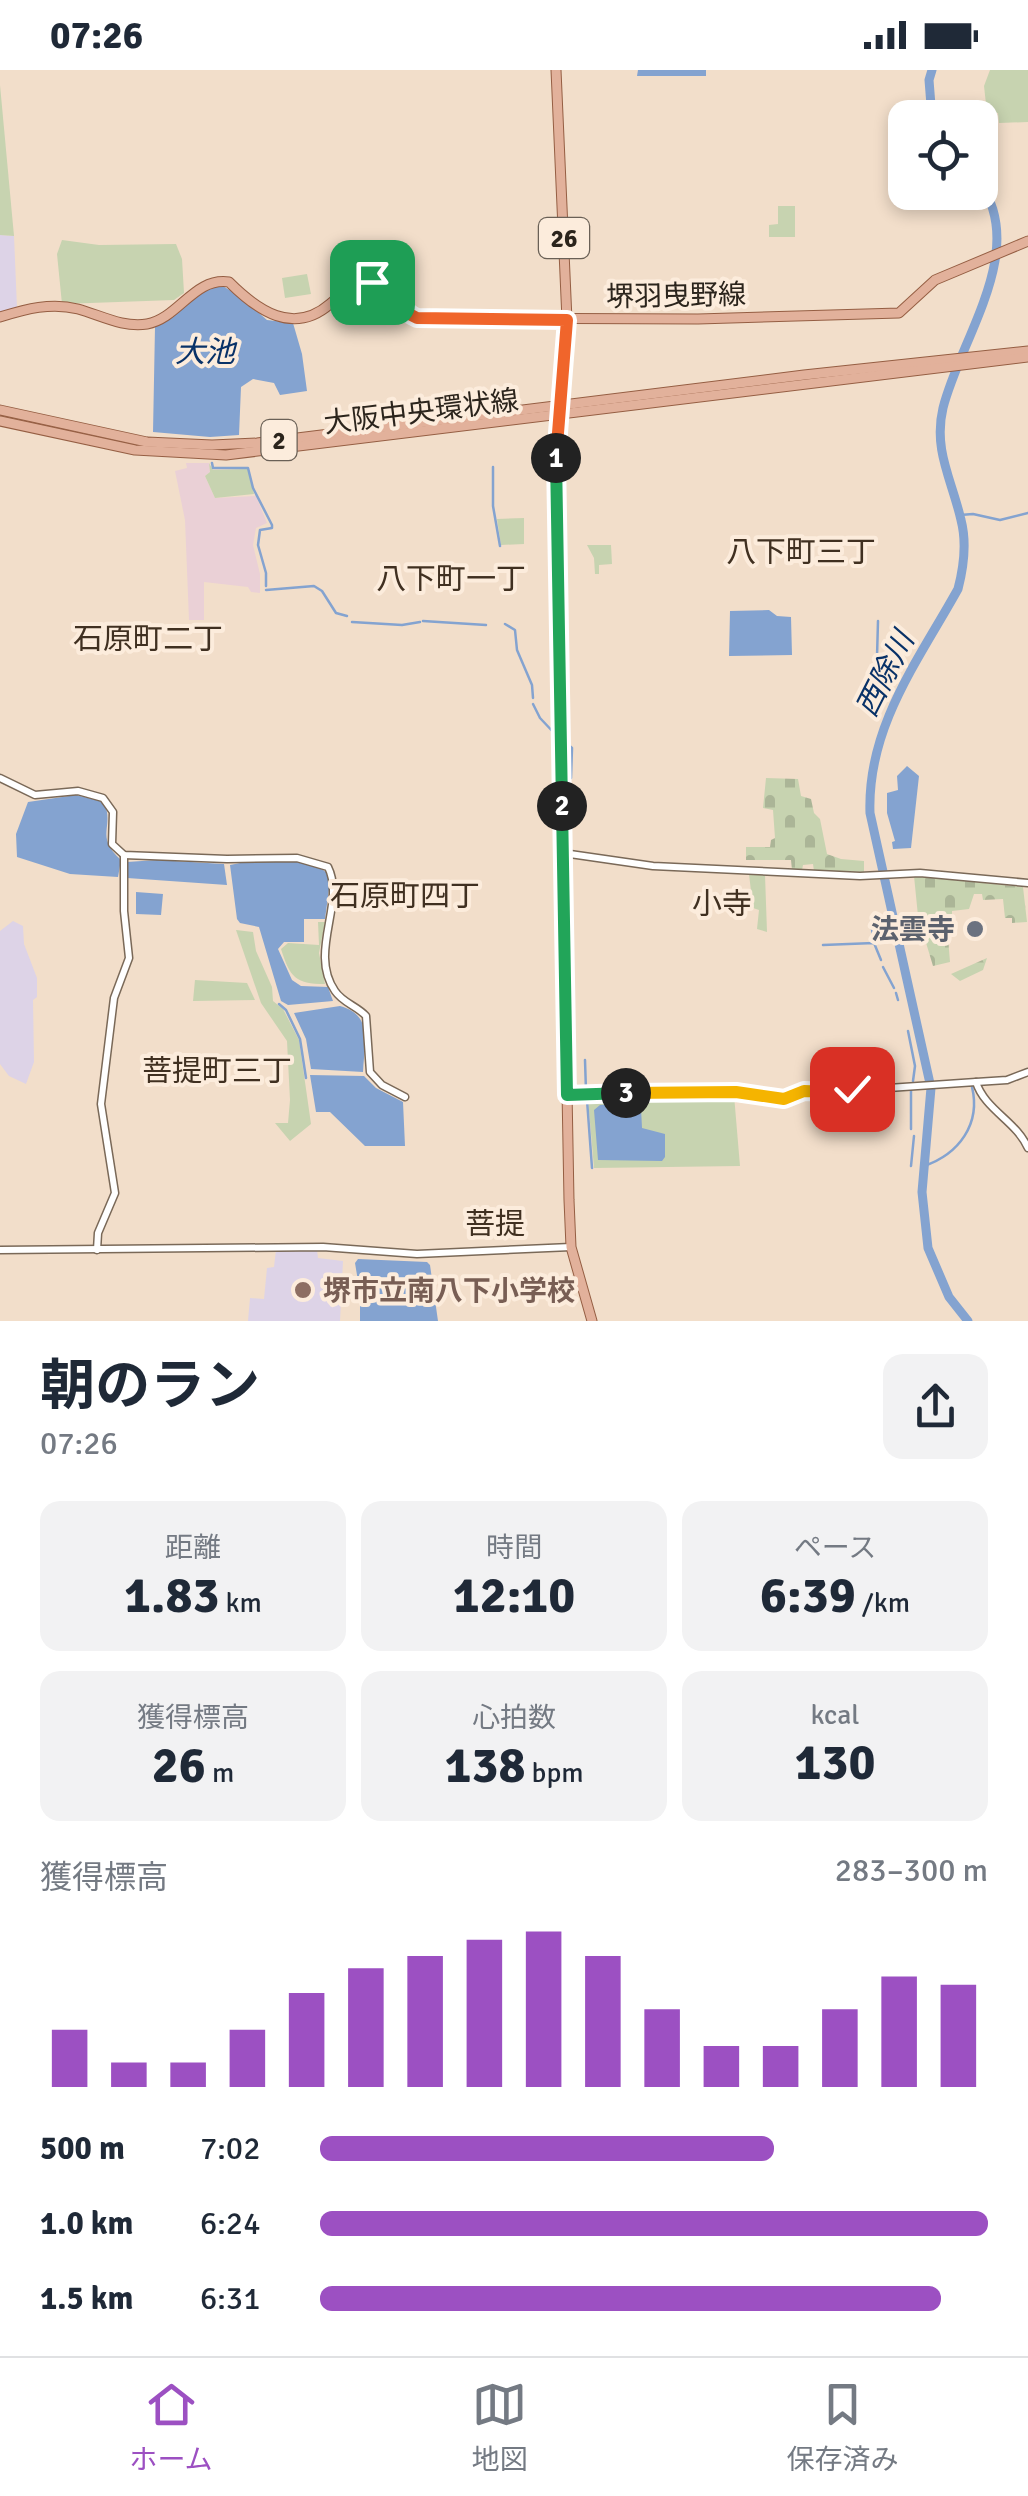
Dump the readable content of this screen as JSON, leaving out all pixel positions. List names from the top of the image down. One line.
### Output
{"streets":{"main road":["26","堺羽曳野線","大阪中央環状線","2"]},"crossings":[["26","堺羽曳野線"],["26","大阪中央環状線"]],"districts":["八下町三丁","八下町一丁","石原町二丁","石原町四丁","小寺","菩提町三丁","菩提"],"water":["大池","西除川"],"places":["法雲寺","堺市立南八下小学校"],"page":{"status":"07:26","pins":["1","2","3"],"heading":["朝のラン","07:26"],"stats":[["距離","1.83 km"],["時間","12:10"],["ペース","6:39 /km"],["獲得標高","26 m"],["心拍数","138 bpm"],["kcal","130"]],"chart":["獲得標高","283–300 m"],"list":[{"name":"500 m","note":"7:02"},{"name":"1.0 km","note":"6:24"},{"name":"1.5 km","note":"6:31"}],"tabs":["ホーム","地図","保存済み"]}}
